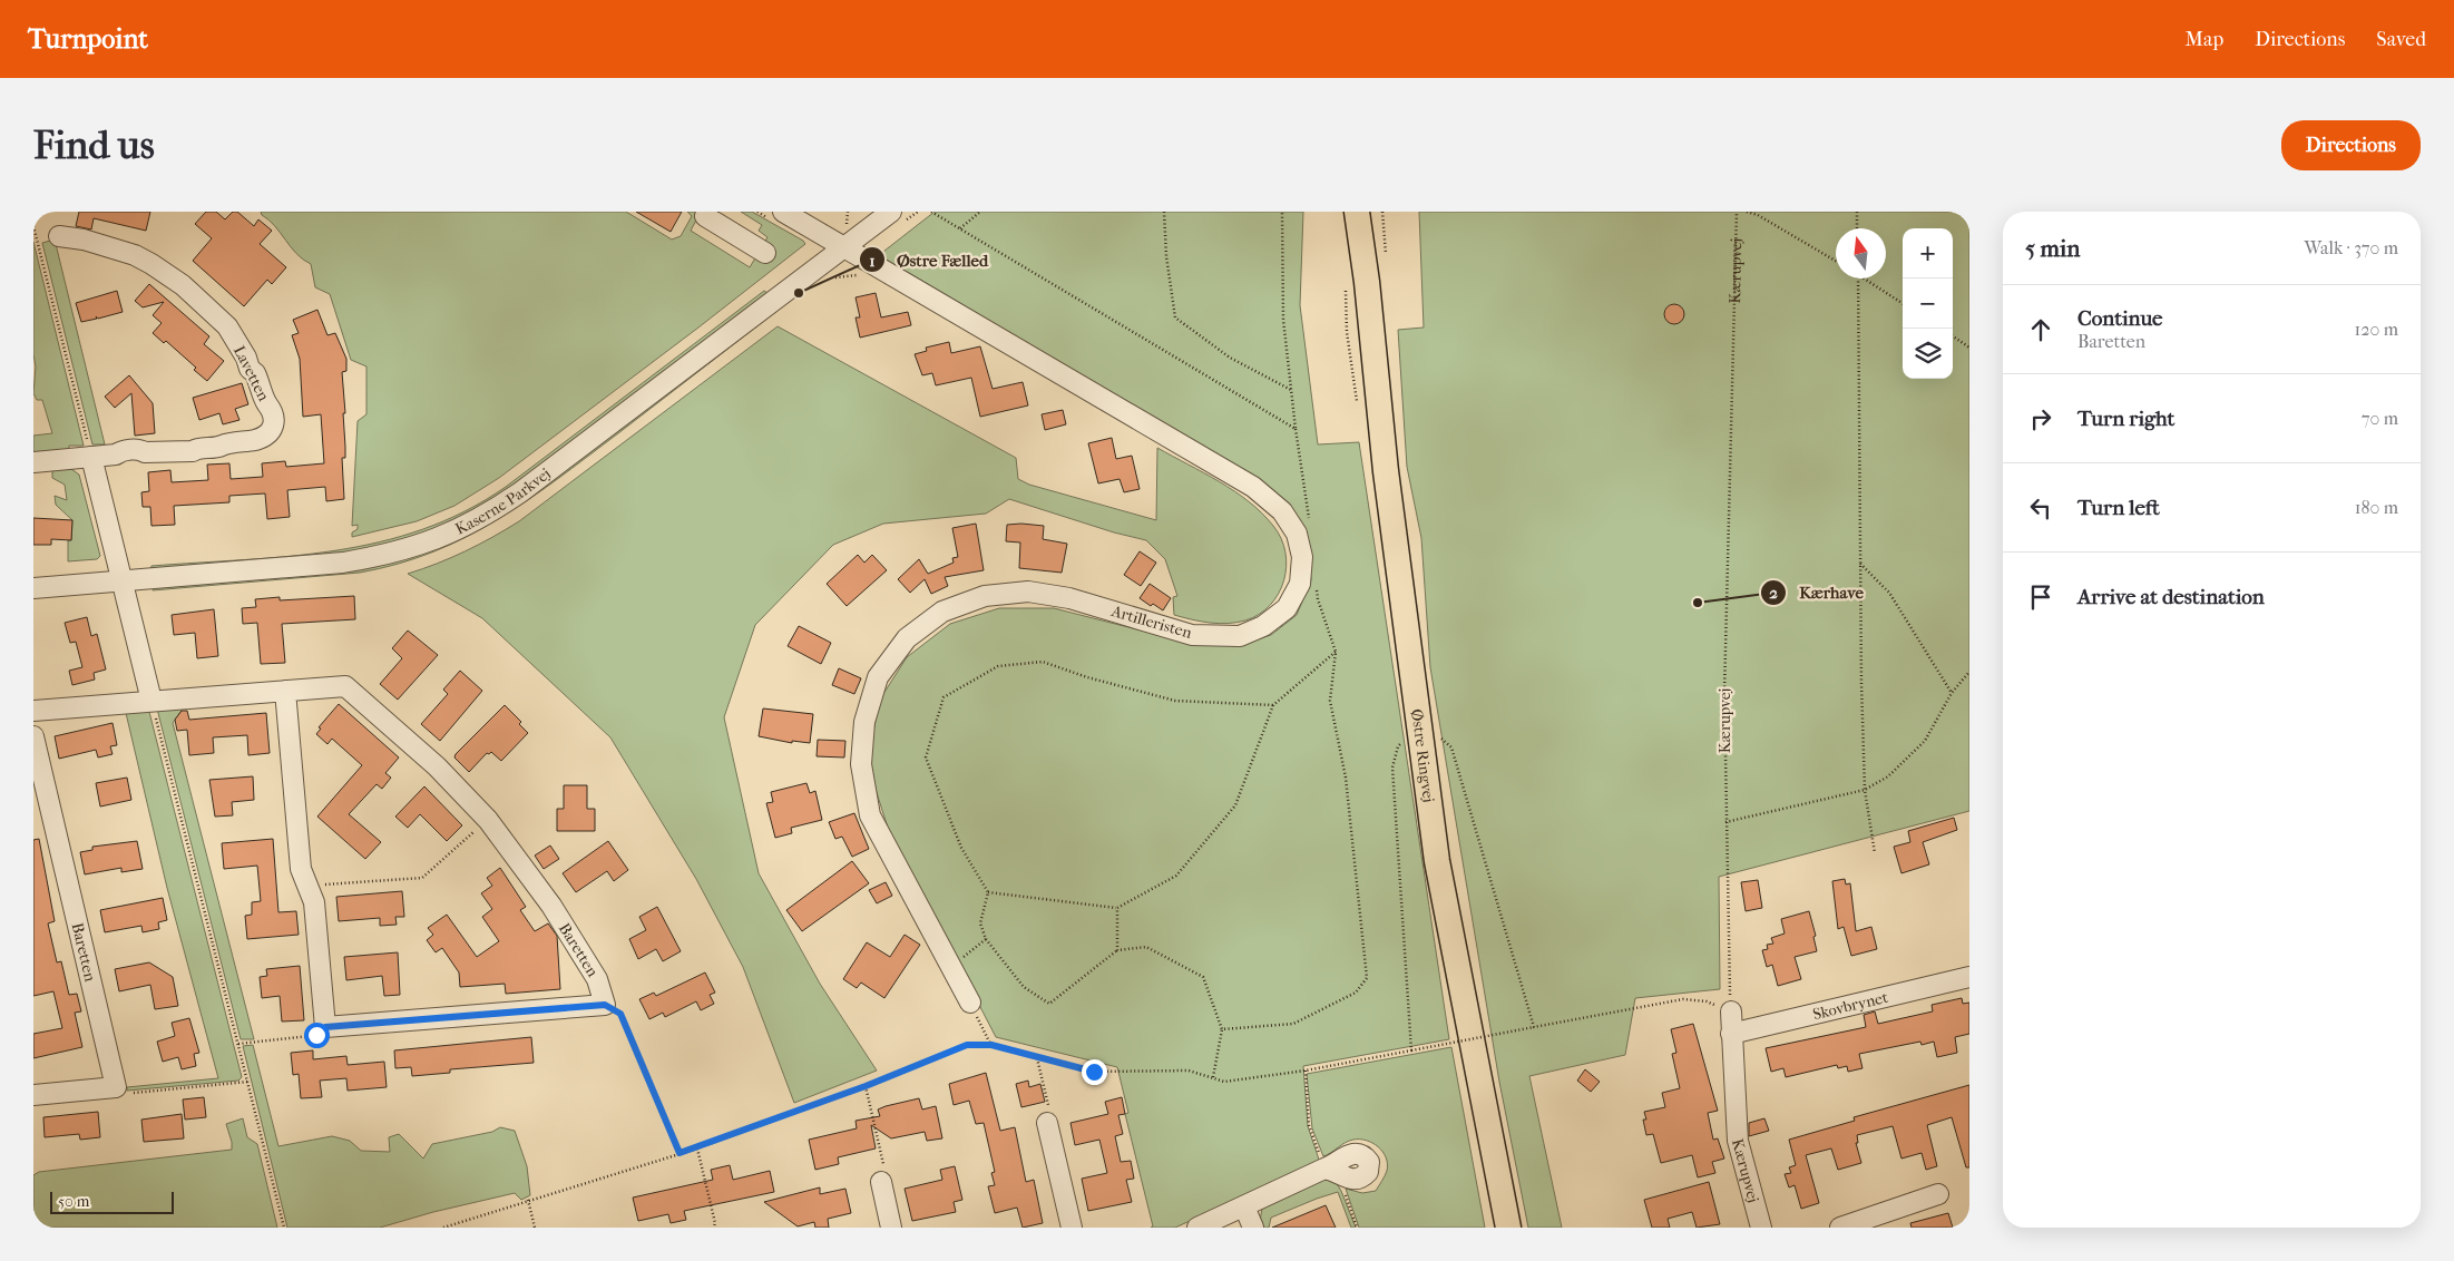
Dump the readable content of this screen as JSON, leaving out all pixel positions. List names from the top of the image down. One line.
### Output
{"streets":{"main road":["Østre Ringvej"],"street":["Kærupvej","Lavetten","Kaserne Parkvej","Artilleristen","Baretten","Skovbrynet"]},"crossings":[["Kærupvej","Skovbrynet"],["Kaserne Parkvej","Artilleristen"]],"places":["Østre Fælled","Kærhave"],"scale_bar":"50 m","north":"top","page":{"header":"Turnpoint","nav":["Map","Directions","Saved"],"buttons":"Directions","title":"Find us","heading":["5 min","Walk · 370 m"],"map_buttons":["+","−"],"list":[["Continue","Baretten","120 m"],["Turn right","70 m"],["Turn left","180 m"],"Arrive at destination"],"scale":"50 m"}}
